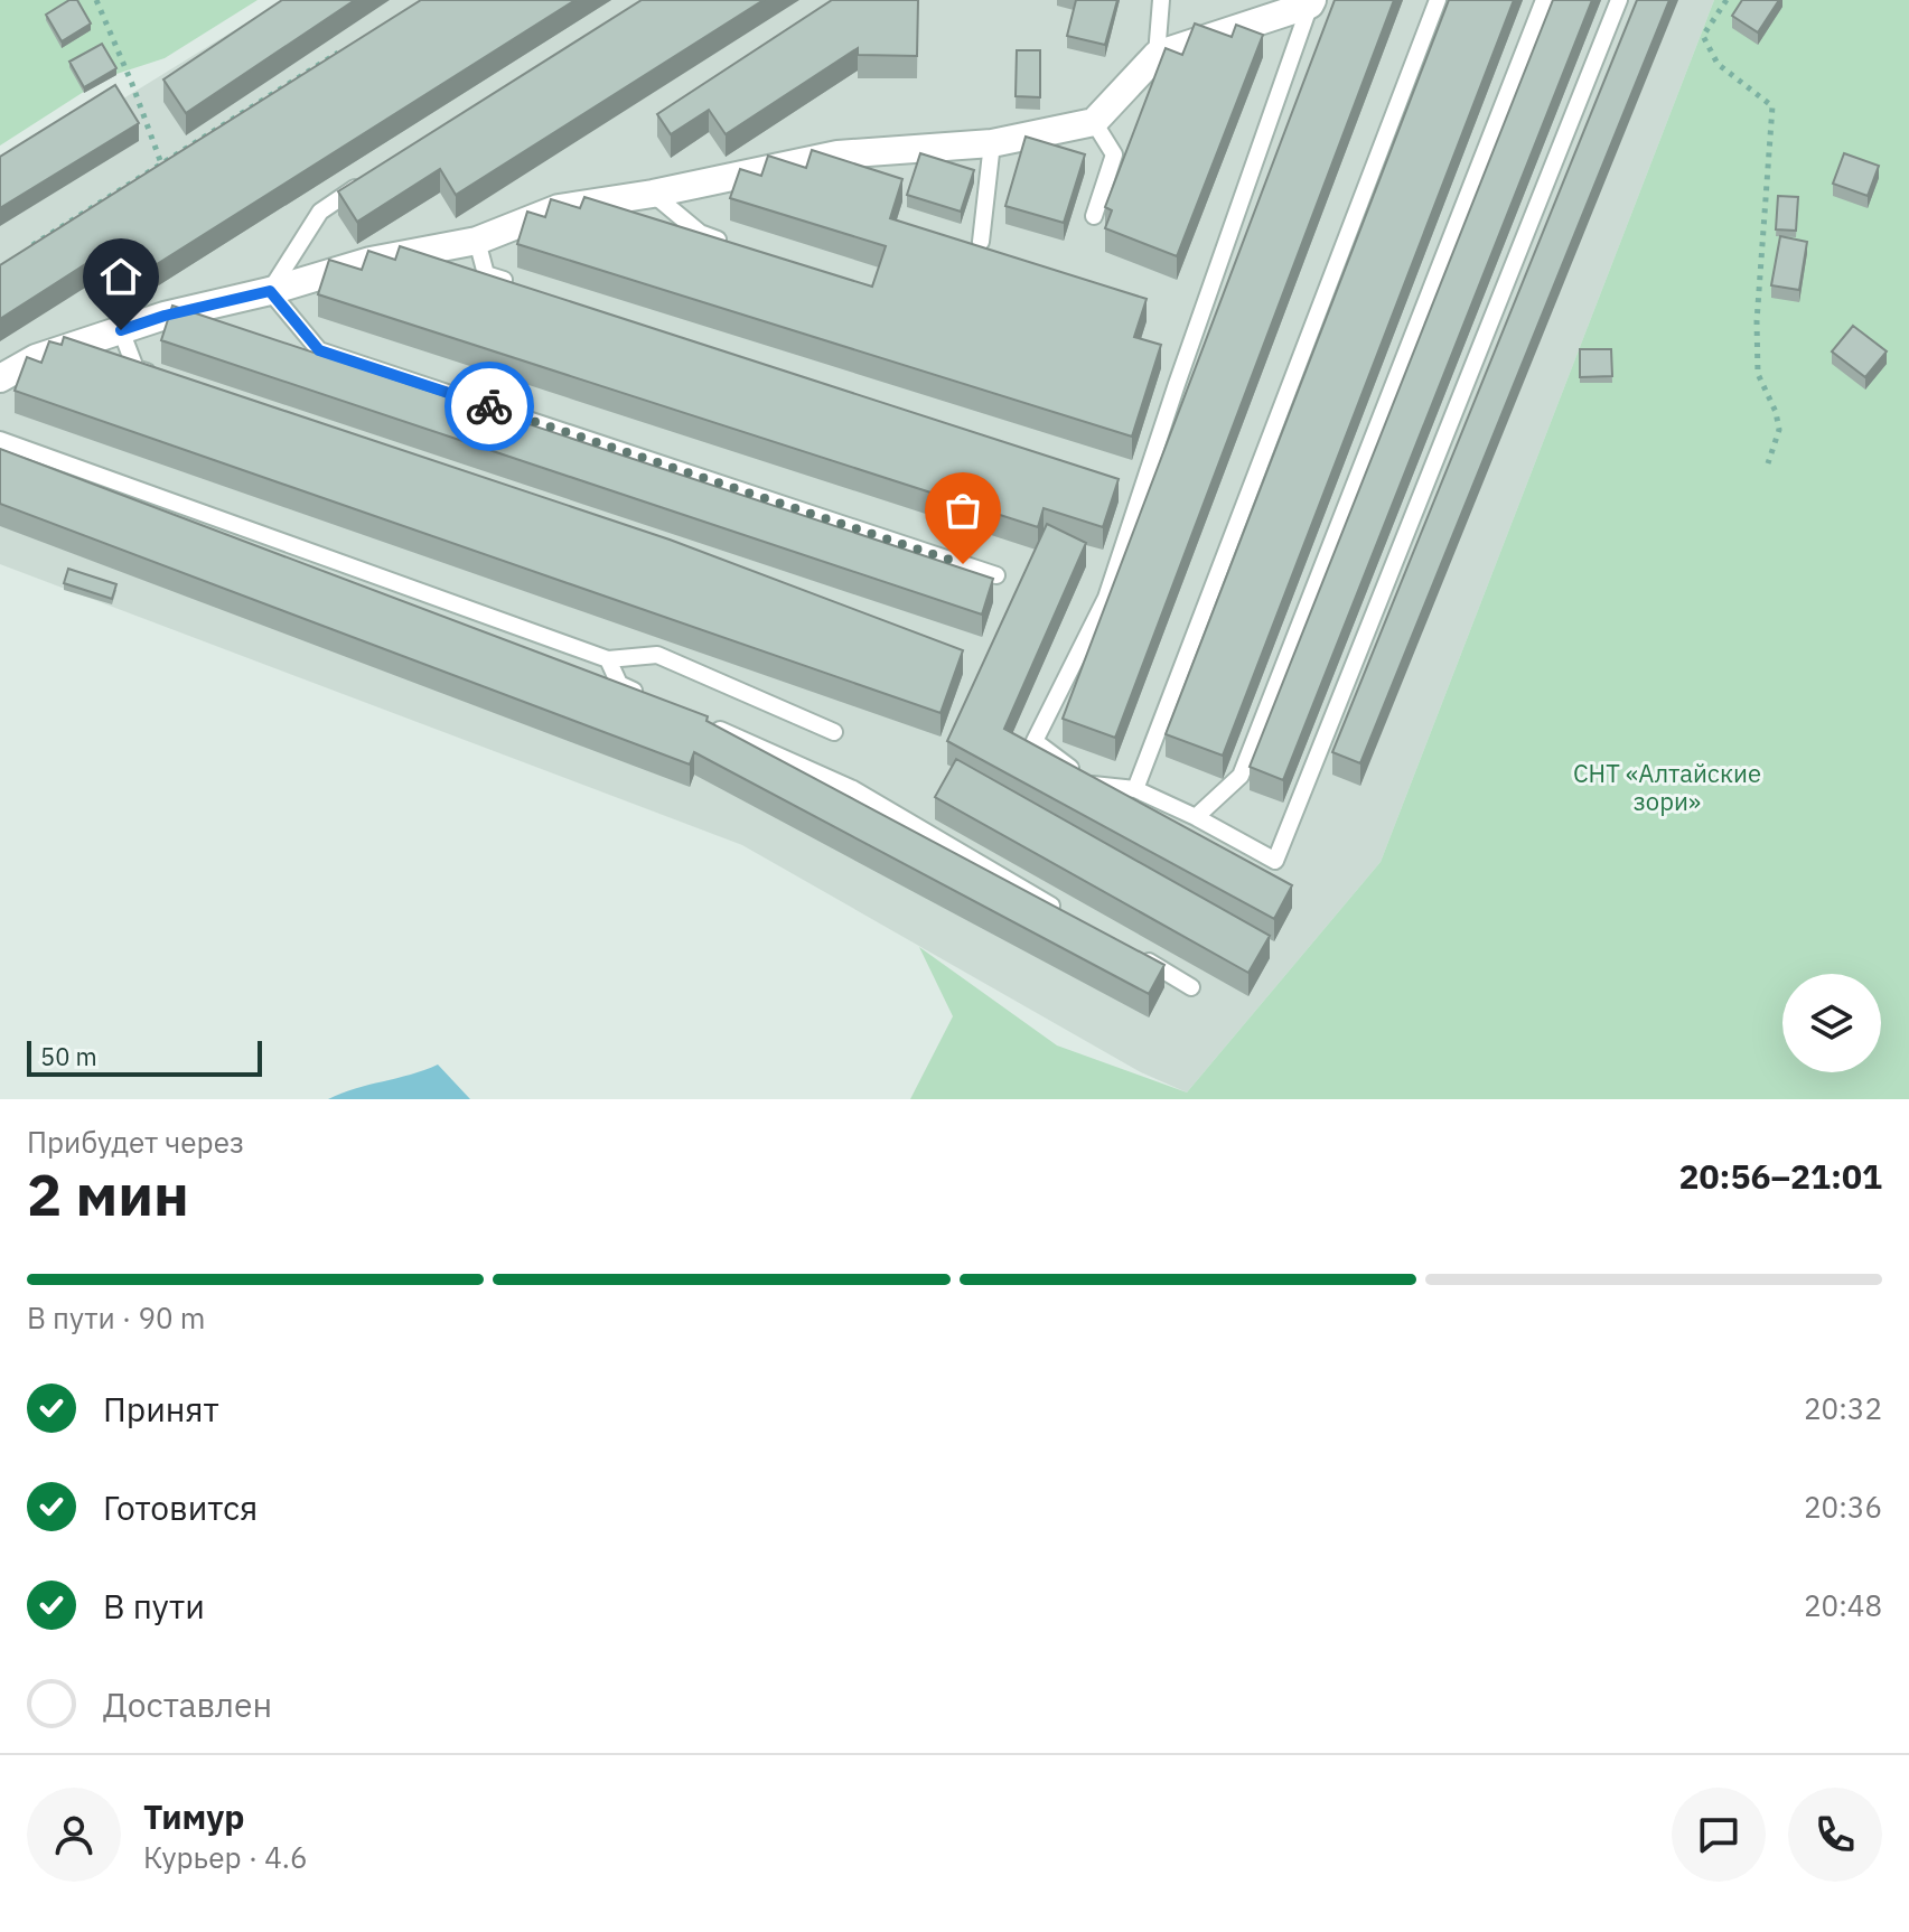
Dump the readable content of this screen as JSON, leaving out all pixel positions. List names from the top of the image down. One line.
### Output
{"parks":["СНТ «Алтайские зори»"],"scale_bar":"50 m","page":{"scale":"50 m","heading":["2 мин","Прибудет через","20:56–21:01"],"panel":["Тимур","Курьер · 4.6"],"bar":"В пути · 90 m","list":[["Принят","20:32"],["Готовится","20:36"],["В пути","20:48"],"Доставлен"]}}
